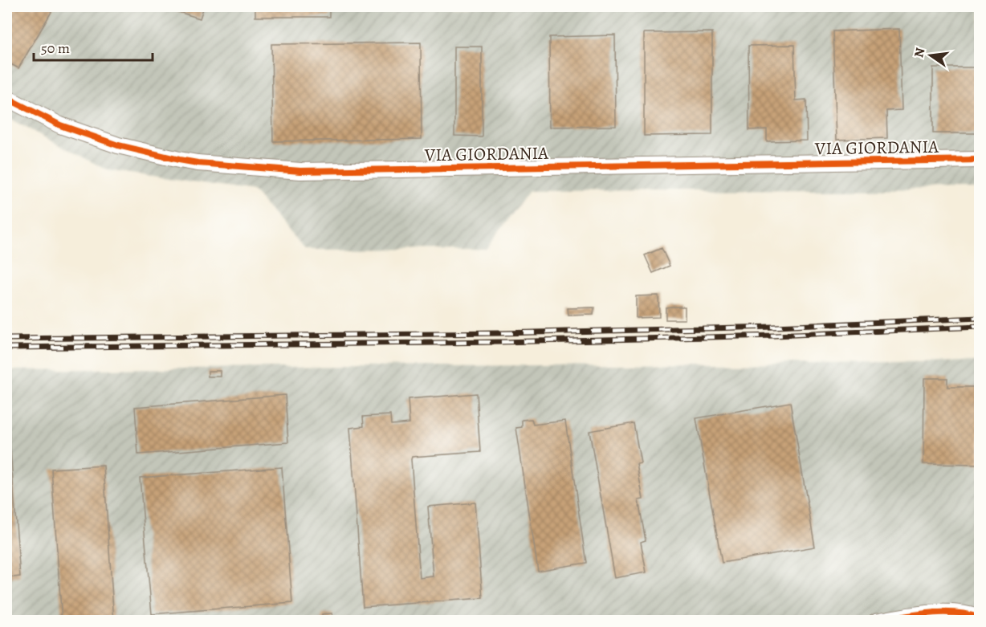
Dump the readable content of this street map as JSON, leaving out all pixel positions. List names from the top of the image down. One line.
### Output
{"streets":{"street":["VIA GIORDANIA"]},"scale_bar":"50 m","north":"left"}
